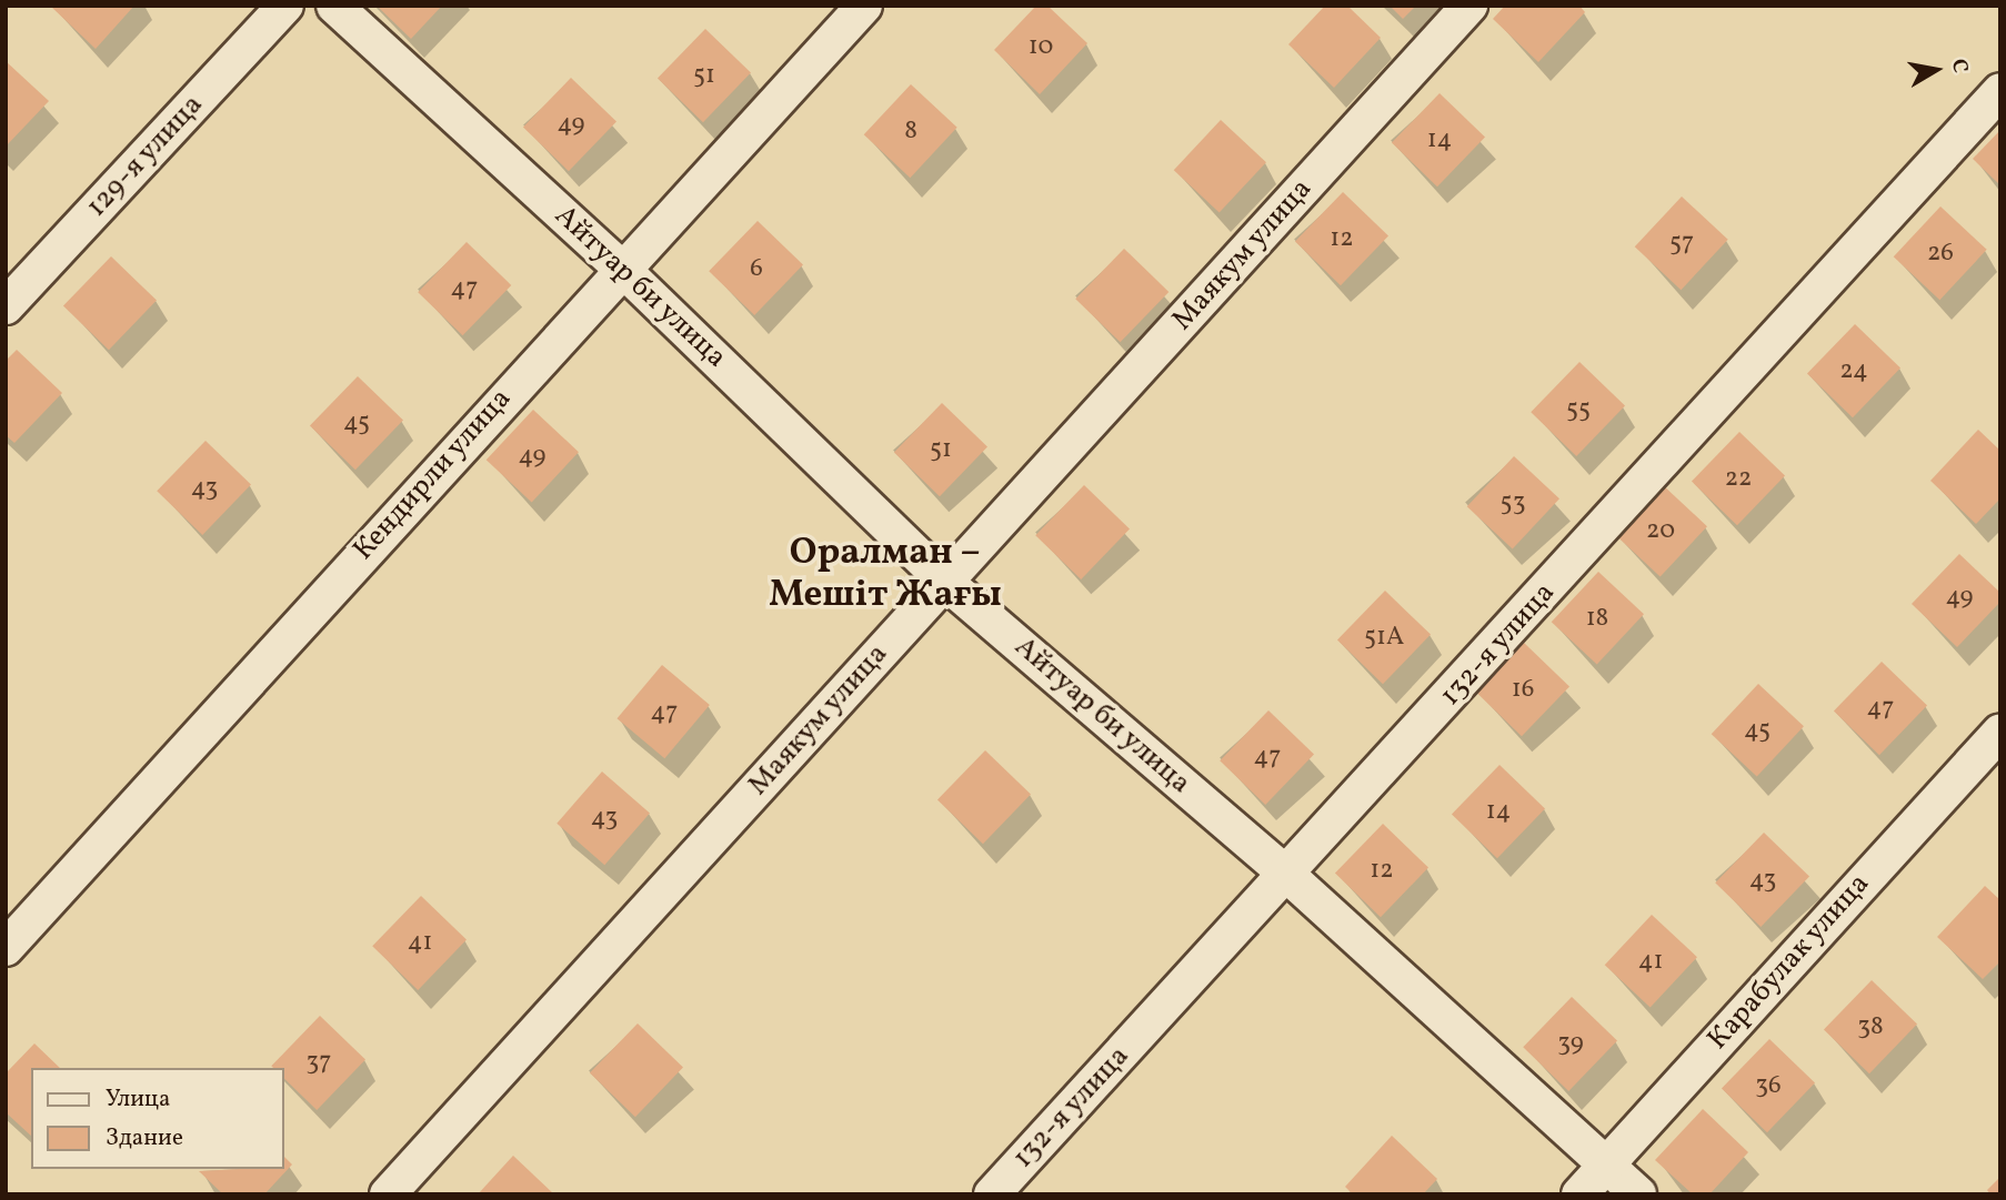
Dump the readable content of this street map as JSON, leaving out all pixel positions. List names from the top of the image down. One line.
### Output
{"streets":{"street":["129-я улица","Маякум улица","Айтуар би улица","Кендирли улица","132-я улица","Карабулак улица"]},"crossings":[["Маякум улица","Айтуар би улица"],["Айтуар би улица","Кендирли улица"],["Айтуар би улица","132-я улица"],["Айтуар би улица","Карабулак улица"]],"districts":["Оралман – Мешіт Жағы"],"house_numbers":["10","51","49","8","14","12","57","26","6","47","24","55","45","51","49","22","43","53","20","49","18","51A","16","47","47","45","47","14","43","12","43","41","41","38","39","37","36"],"legend":["Улица","Здание"],"north":"right"}
